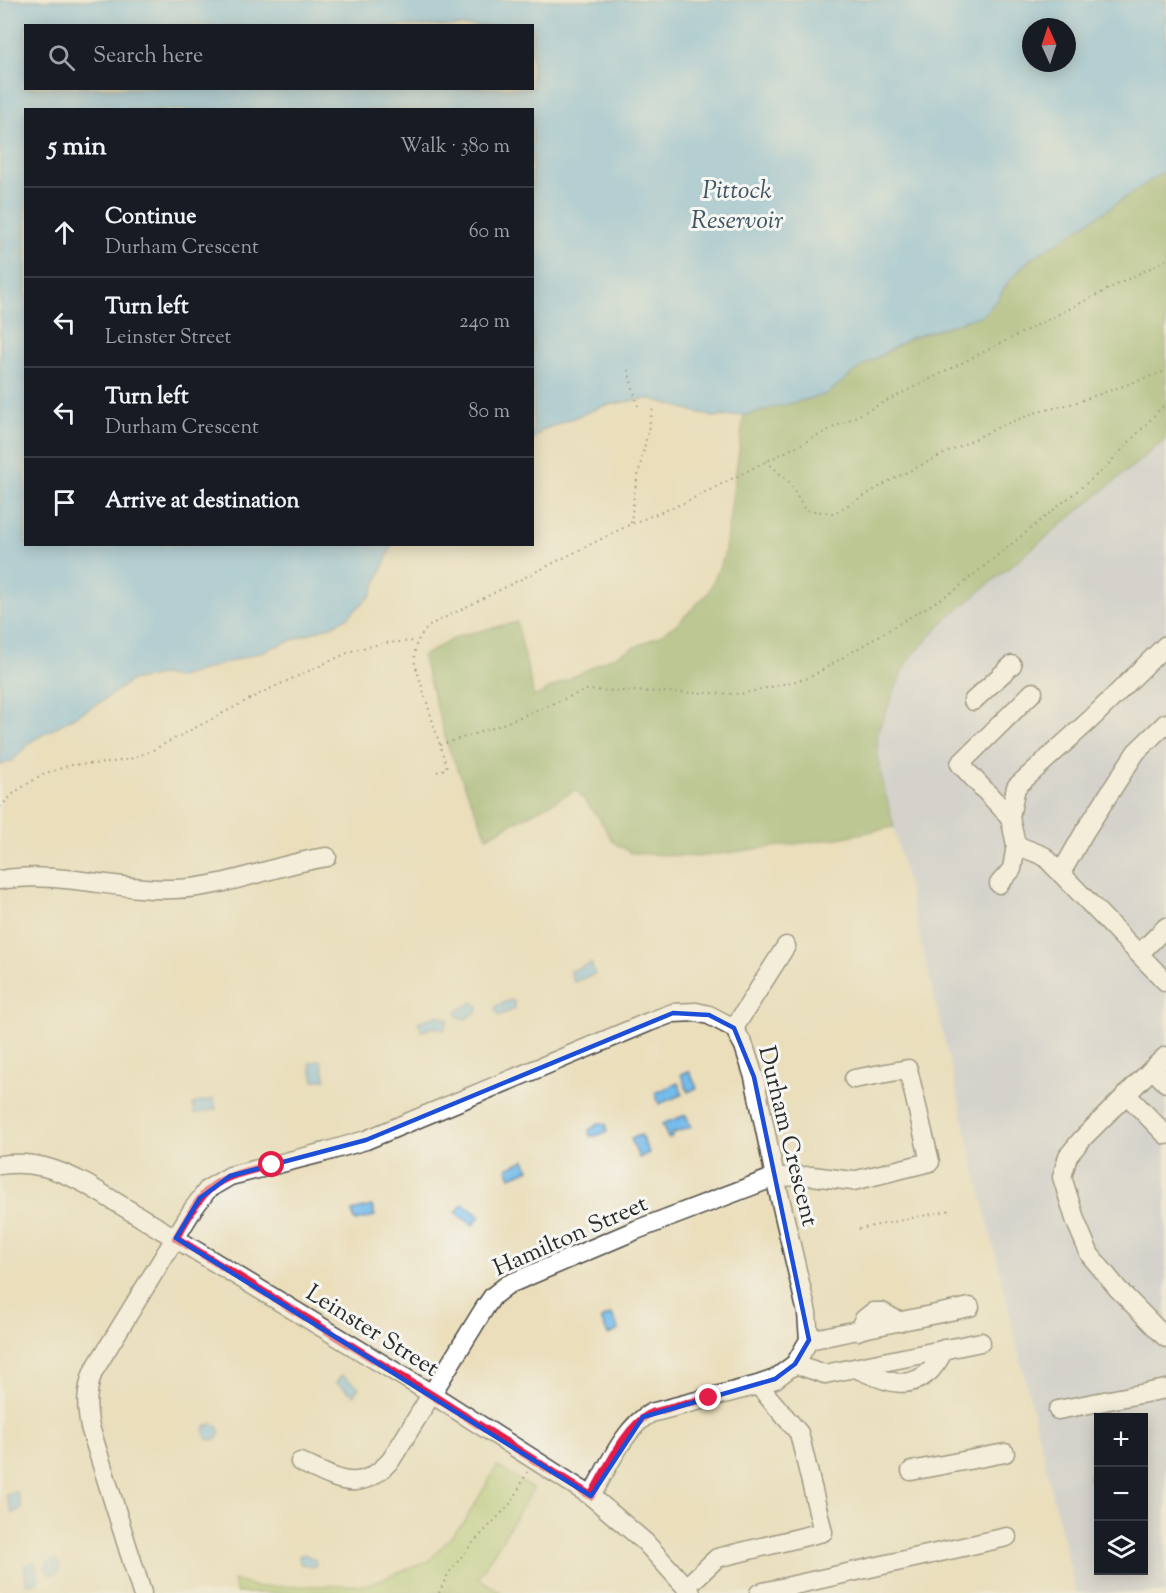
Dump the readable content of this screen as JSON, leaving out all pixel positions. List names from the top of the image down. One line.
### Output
{"streets":{"street":["Durham Crescent","Hamilton Street","Leinster Street"]},"crossings":[["Durham Crescent","Hamilton Street"],["Durham Crescent","Leinster Street"],["Hamilton Street","Leinster Street"]],"water":["Pittock Reservoir"],"north":"top","page":{"search":"Search here","heading":["5 min","Walk · 380 m"],"list":[["Continue","Durham Crescent","60 m"],["Turn left","Leinster Street","240 m"],["Turn left","Durham Crescent","80 m"],"Arrive at destination"],"map_buttons":["+","−"]}}
